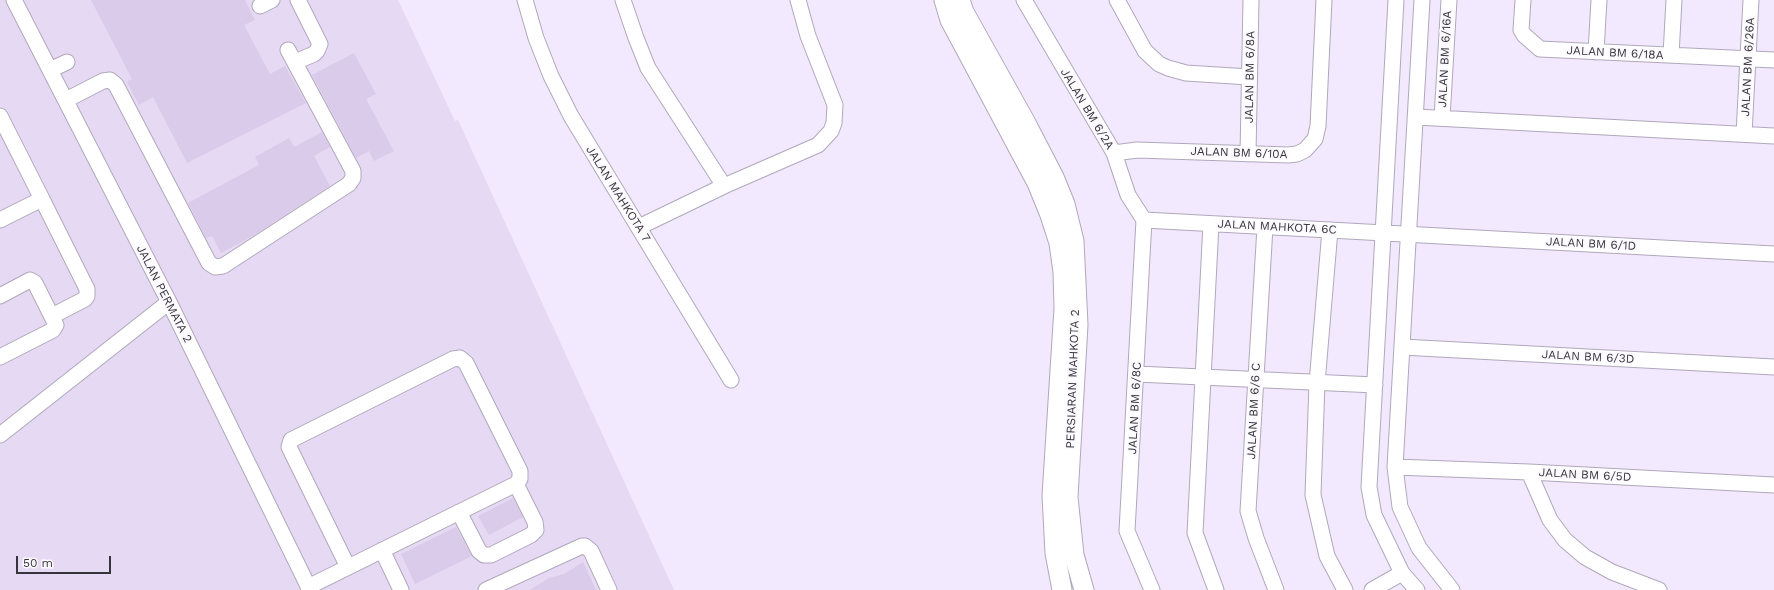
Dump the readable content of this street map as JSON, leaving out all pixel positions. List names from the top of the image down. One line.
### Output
{"streets":{"main road":["PERSIARAN MAHKOTA 2"],"street":["JALAN BM 6/18A","JALAN BM 6/16A","JALAN BM 6/26A","JALAN BM 6/8A","JALAN BM 6/2A","JALAN BM 6/10A","JALAN MAHKOTA 7","JALAN MAHKOTA 6C","JALAN BM 6/1D","JALAN PERMATA 2","JALAN BM 6/3D","JALAN BM 6/8C","JALAN BM 6/6 C","JALAN BM 6/5D"]},"crossings":[["JALAN BM 6/18A","JALAN BM 6/26A"],["JALAN BM 6/8A","JALAN BM 6/10A"],["JALAN BM 6/2A","JALAN BM 6/10A"],["JALAN BM 6/2A","JALAN MAHKOTA 6C"],["JALAN BM 6/2A","JALAN BM 6/8C"],["JALAN MAHKOTA 6C","JALAN BM 6/1D"],["JALAN MAHKOTA 6C","JALAN BM 6/8C"],["JALAN MAHKOTA 6C","JALAN BM 6/6 C"]],"scale_bar":"50 m"}
